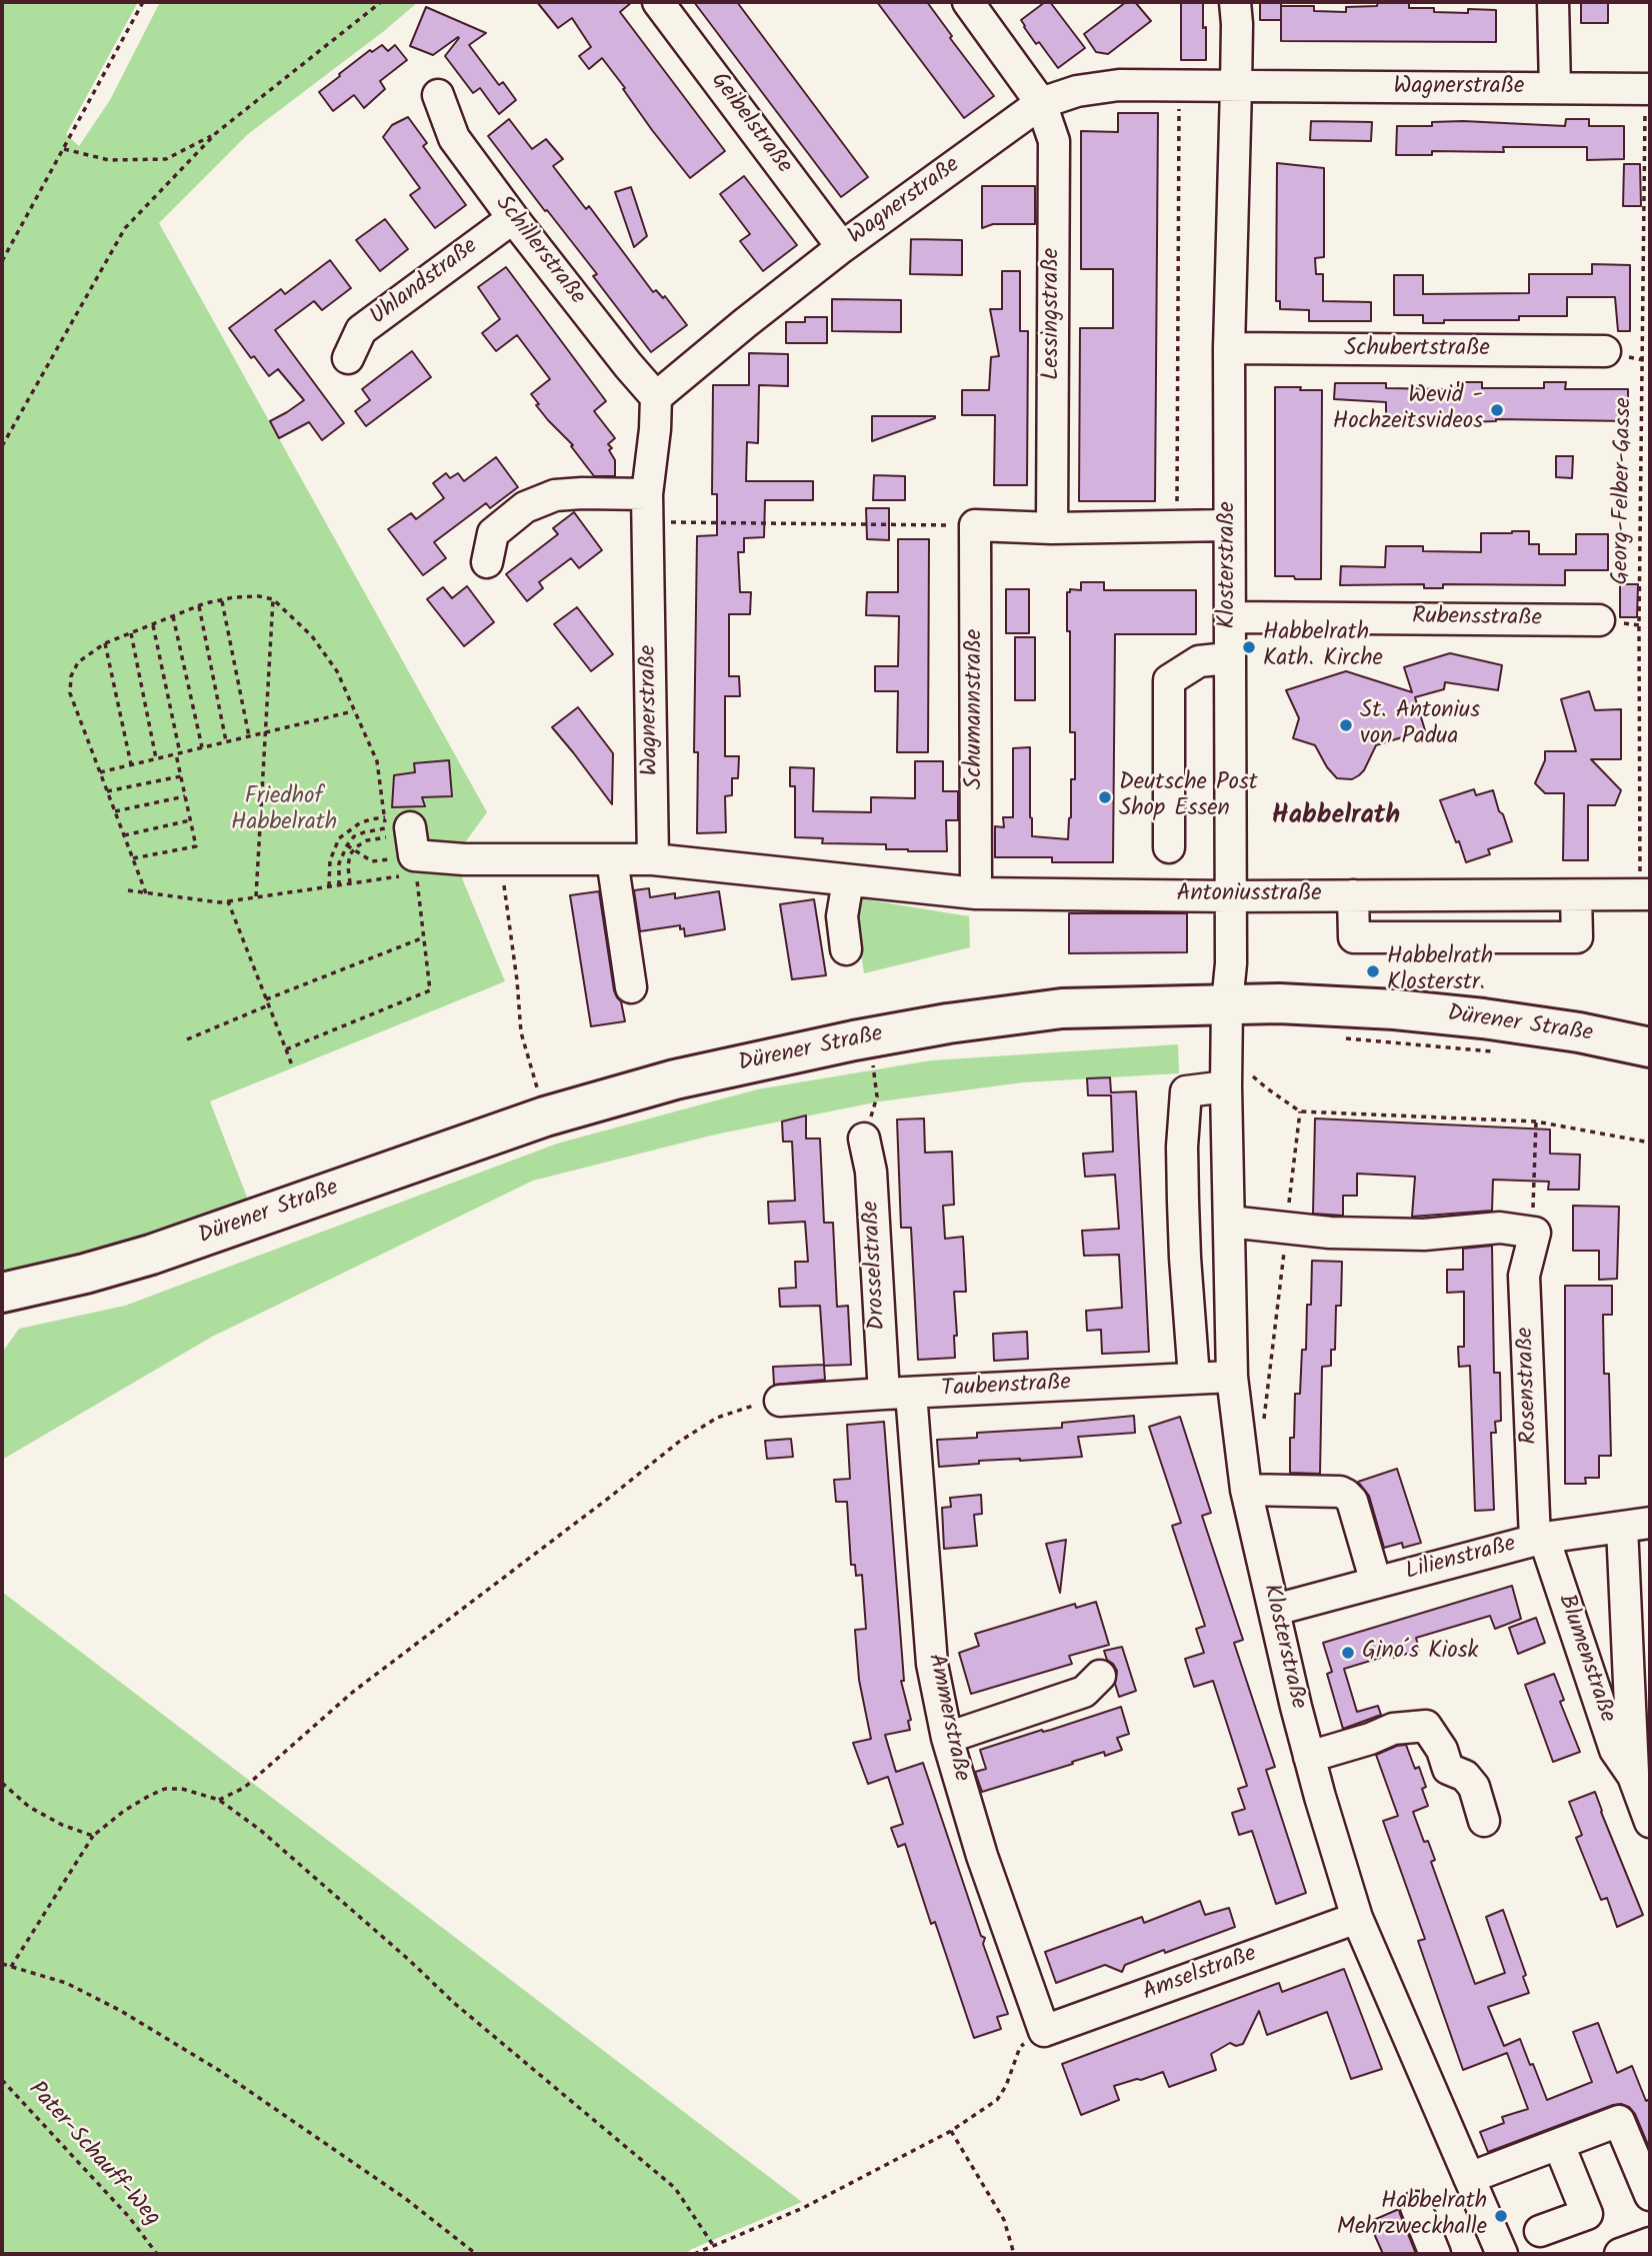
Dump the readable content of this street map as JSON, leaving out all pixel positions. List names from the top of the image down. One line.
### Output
{"streets":{"main road":["Dürener Straße"],"street":["Wagnerstraße","Geibelstraße","Schillerstraße","Uhlandstraße","Lessingstraße","Schubertstraße","Klosterstraße","Rubensstraße","Schumannstraße","Antoniusstraße","Drosselstraße","Rosenstraße","Taubenstraße","Lilienstraße","Blumenstraße","Ammerstraße","Amselstraße"],"path":["Georg-Felber-Gasse","Pater-Schauff-Weg"]},"crossings":[["Wagnerstraße","Geibelstraße"],["Wagnerstraße","Schillerstraße"],["Wagnerstraße","Lessingstraße"],["Wagnerstraße","Georg-Felber-Gasse"],["Wagnerstraße","Klosterstraße"],["Wagnerstraße","Antoniusstraße"],["Schillerstraße","Uhlandstraße"],["Schubertstraße","Klosterstraße"],["Georg-Felber-Gasse","Antoniusstraße"],["Klosterstraße","Rubensstraße"],["Klosterstraße","Antoniusstraße"],["Klosterstraße","Dürener Straße"],["Klosterstraße","Taubenstraße"],["Klosterstraße","Lilienstraße"],["Klosterstraße","Amselstraße"],["Schumannstraße","Antoniusstraße"],["Drosselstraße","Taubenstraße"],["Drosselstraße","Ammerstraße"],["Rosenstraße","Lilienstraße"],["Rosenstraße","Blumenstraße"],["Taubenstraße","Ammerstraße"],["Lilienstraße","Blumenstraße"],["Ammerstraße","Amselstraße"]],"districts":["Habbelrath"],"parks":["Friedhof Habbelrath"],"places":["Wevid - Hochzeitsvideos","Habbelrath Kath. Kirche","St. Antonius von Padua","Deutsche Post Shop Essen","Habbelrath Klosterstr.","Gino´s Kiosk","Habbelrath Mehrzweckhalle"]}
